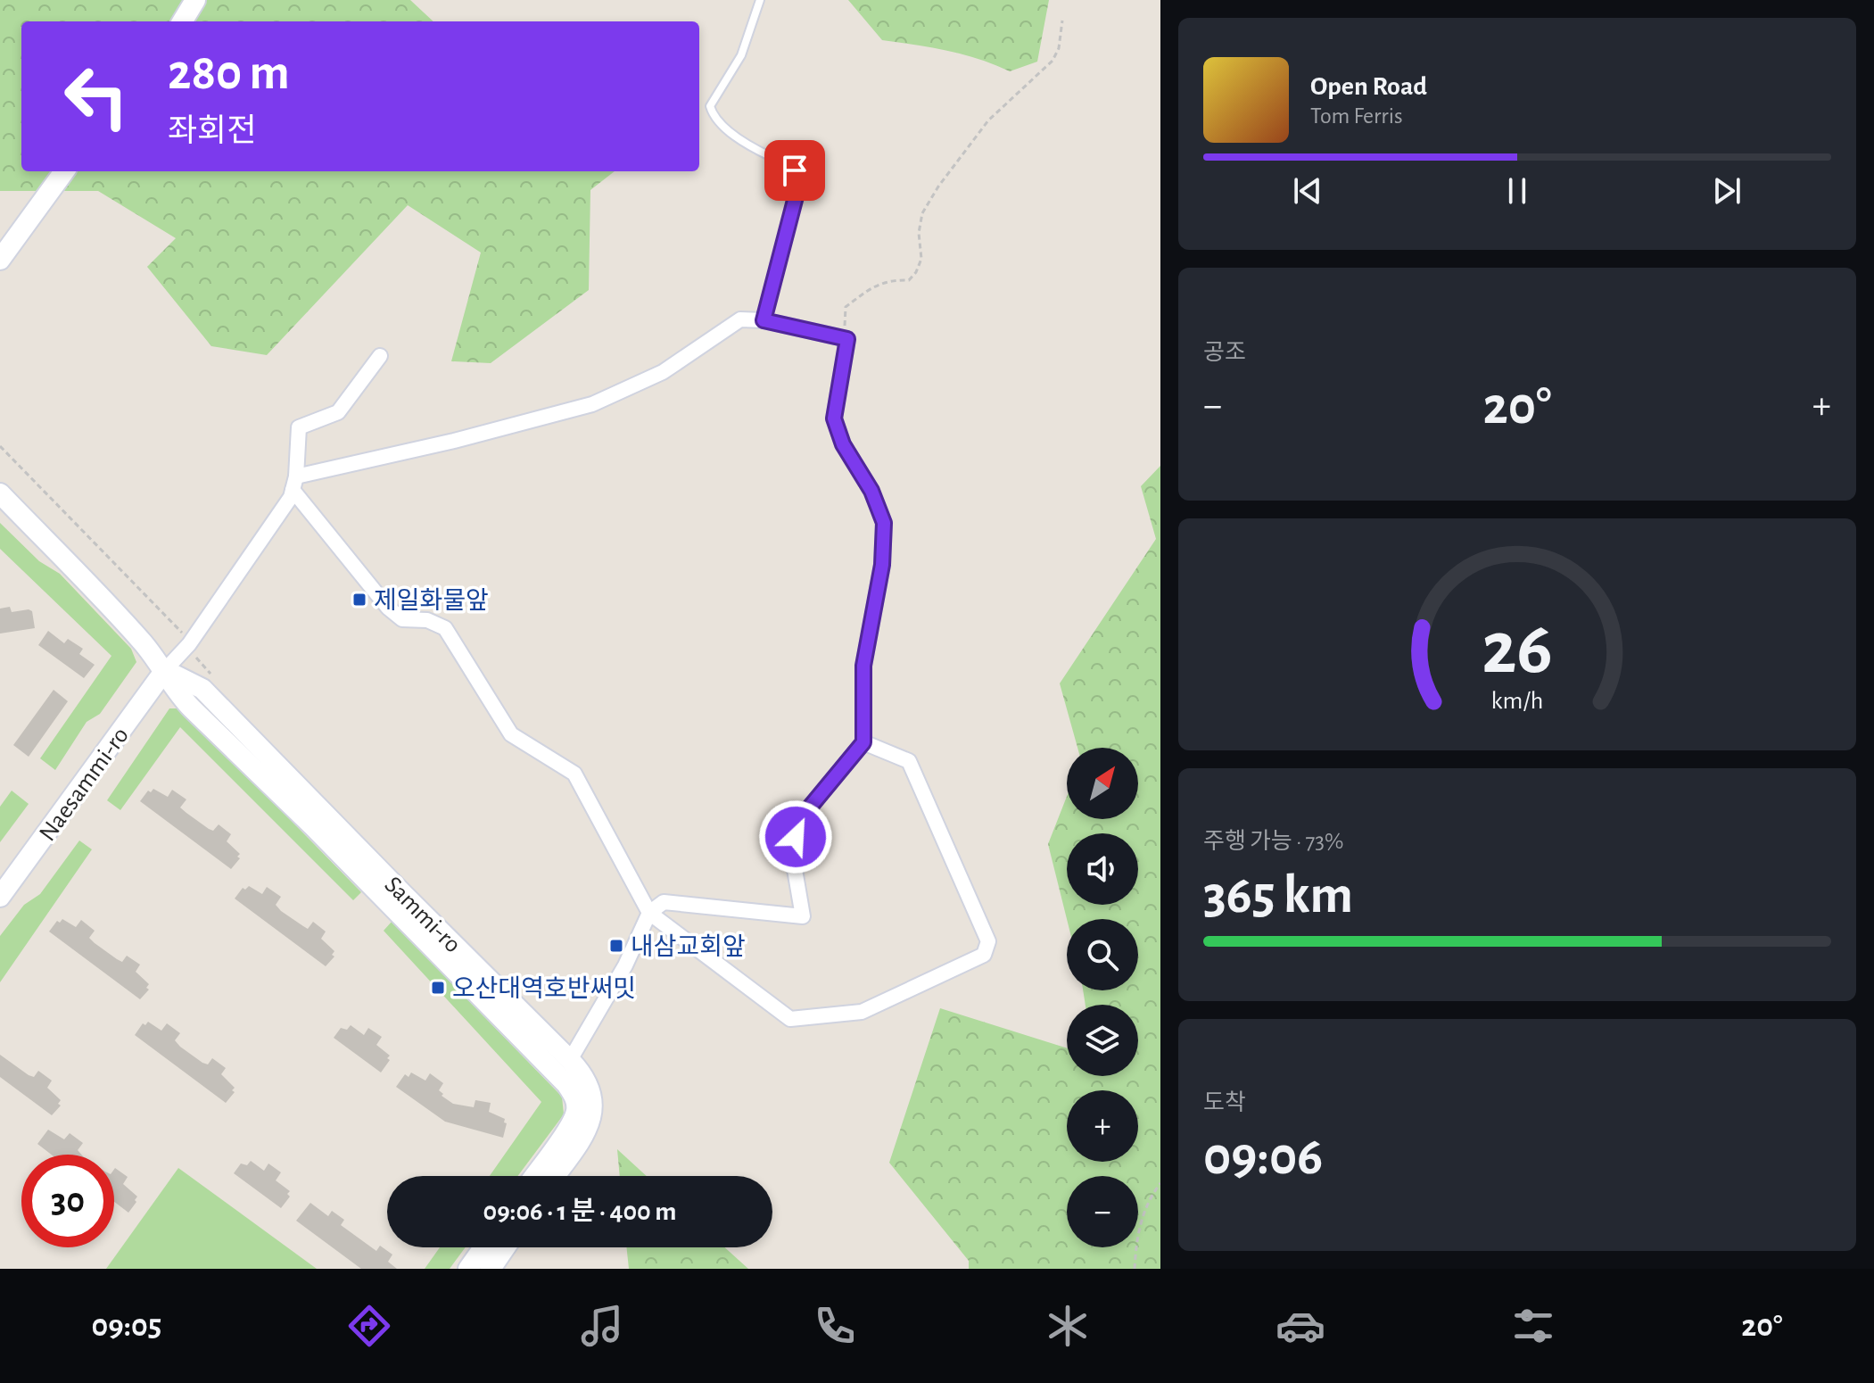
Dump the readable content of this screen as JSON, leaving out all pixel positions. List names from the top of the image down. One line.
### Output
{"streets":{"street":["Naesammi-ro","Sammi-ro"]},"crossings":[["Naesammi-ro","Sammi-ro"]],"places":{"transit":["제일화물앞","내삼교회앞","오산대역호반써밋"]},"north":"top right","page":{"turn":["280 m","좌회전"],"song":["Open Road","Tom Ferris"],"tile":["공조",["주행 가능 · 73%","365 km"],["도착","09:06"]],"heat":["−","20°","+"],"map_buttons":["+","−"],"limit":"30","trip":"09:06 · 1 분 · 400 m","tabs":["09:05","20°"],"gauge":["26","km/h"]}}
